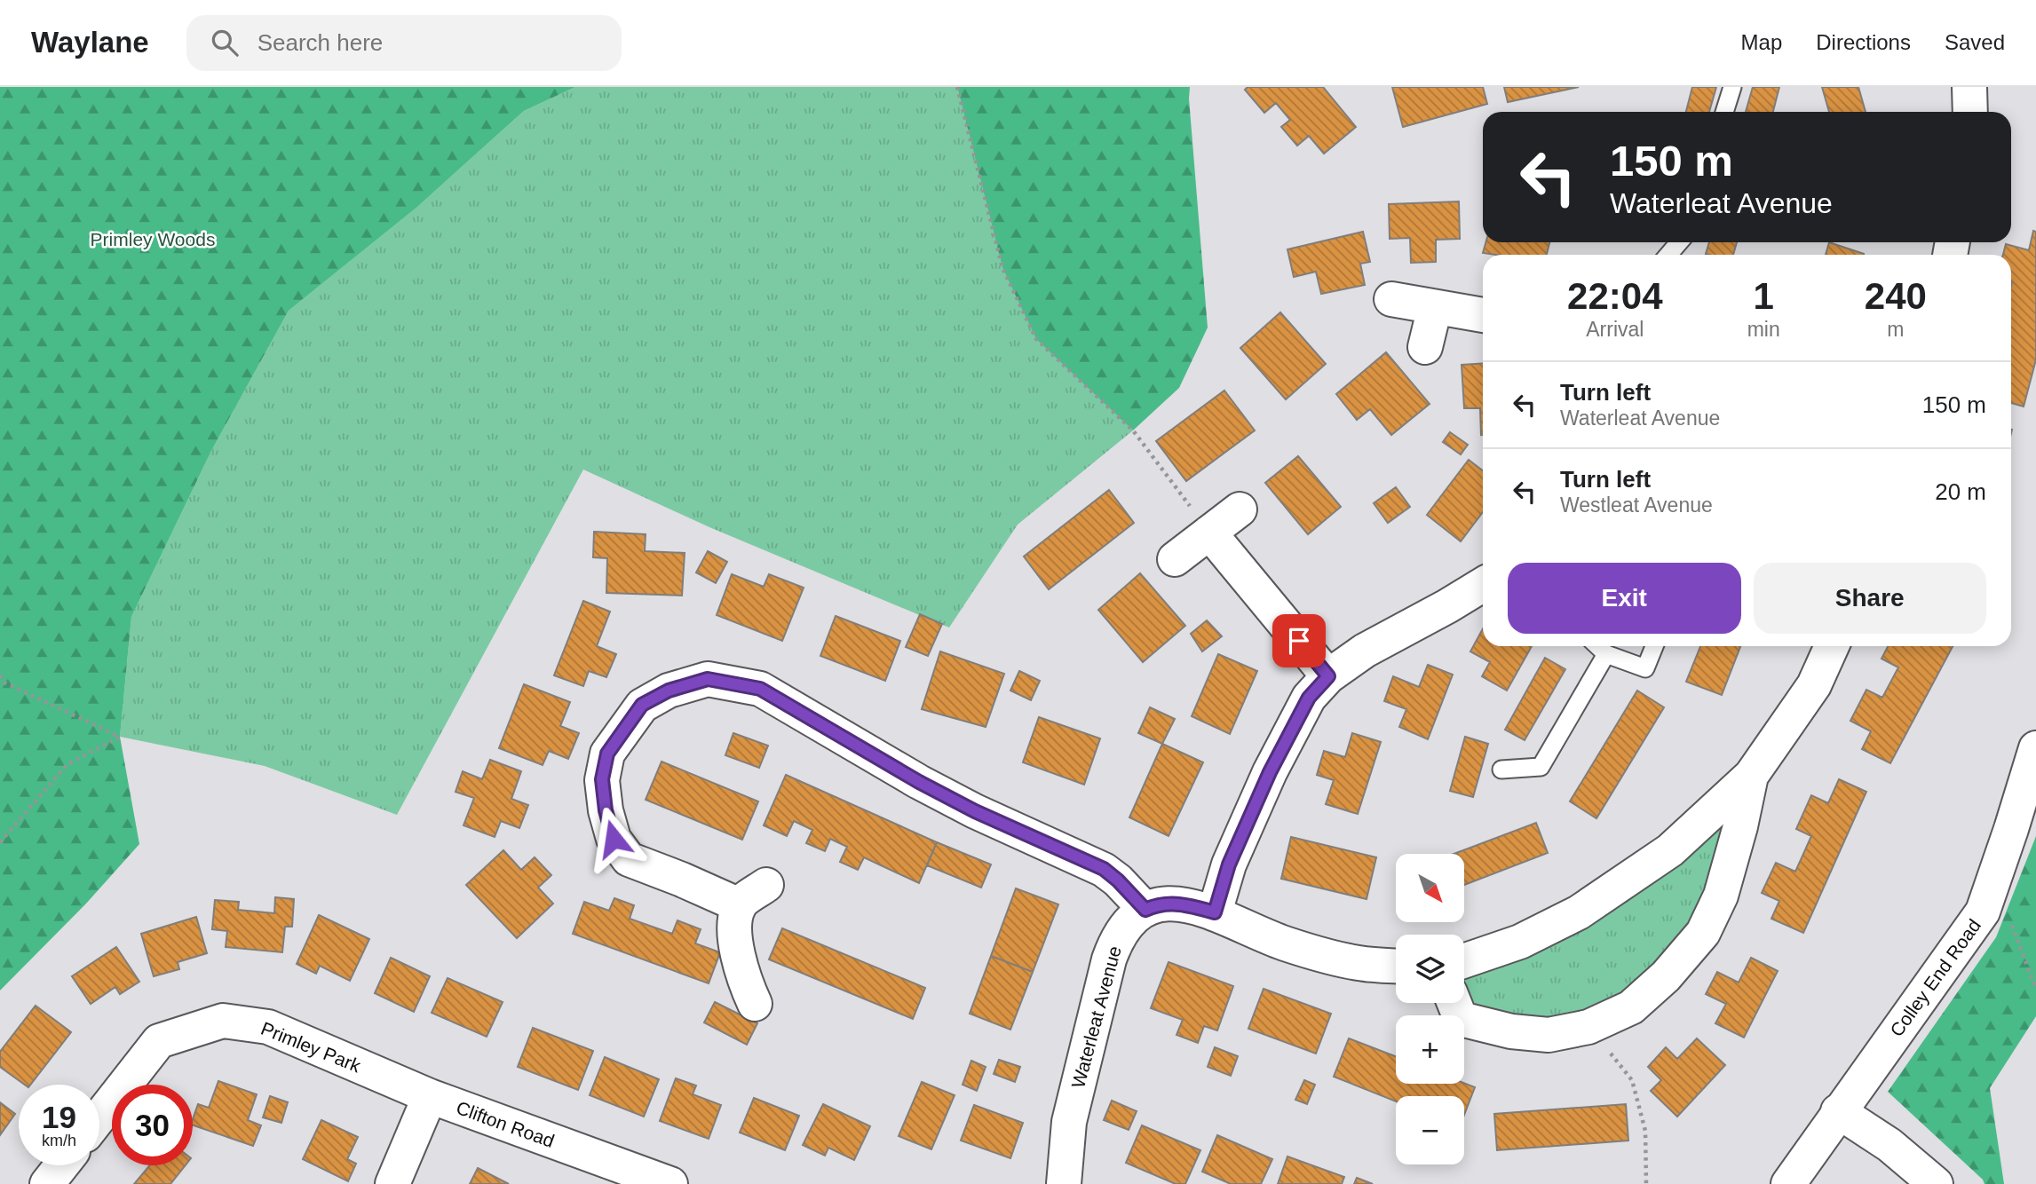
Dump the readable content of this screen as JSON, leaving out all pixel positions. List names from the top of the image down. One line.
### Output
{"streets":{"street":["Colley End Road","Waterleat Avenue","Primley Park","Clifton Road"]},"crossings":[["Primley Park","Clifton Road"]],"parks":["Primley Woods"],"north":"bottom right","page":{"header":"Waylane","search":"Search here","nav":["Map","Directions","Saved"],"turn":["150 m","Waterleat Avenue"],"eta":["22:04","Arrival","1","min","240","m"],"list":[{"name":"Turn left","note":"Waterleat Avenue","value":"150 m"},{"name":"Turn left","note":"Westleat Avenue","value":"20 m"}],"buttons":["Exit","Share"],"map_buttons":["+","−"],"speed":"19 km/h","limit":"30"}}
